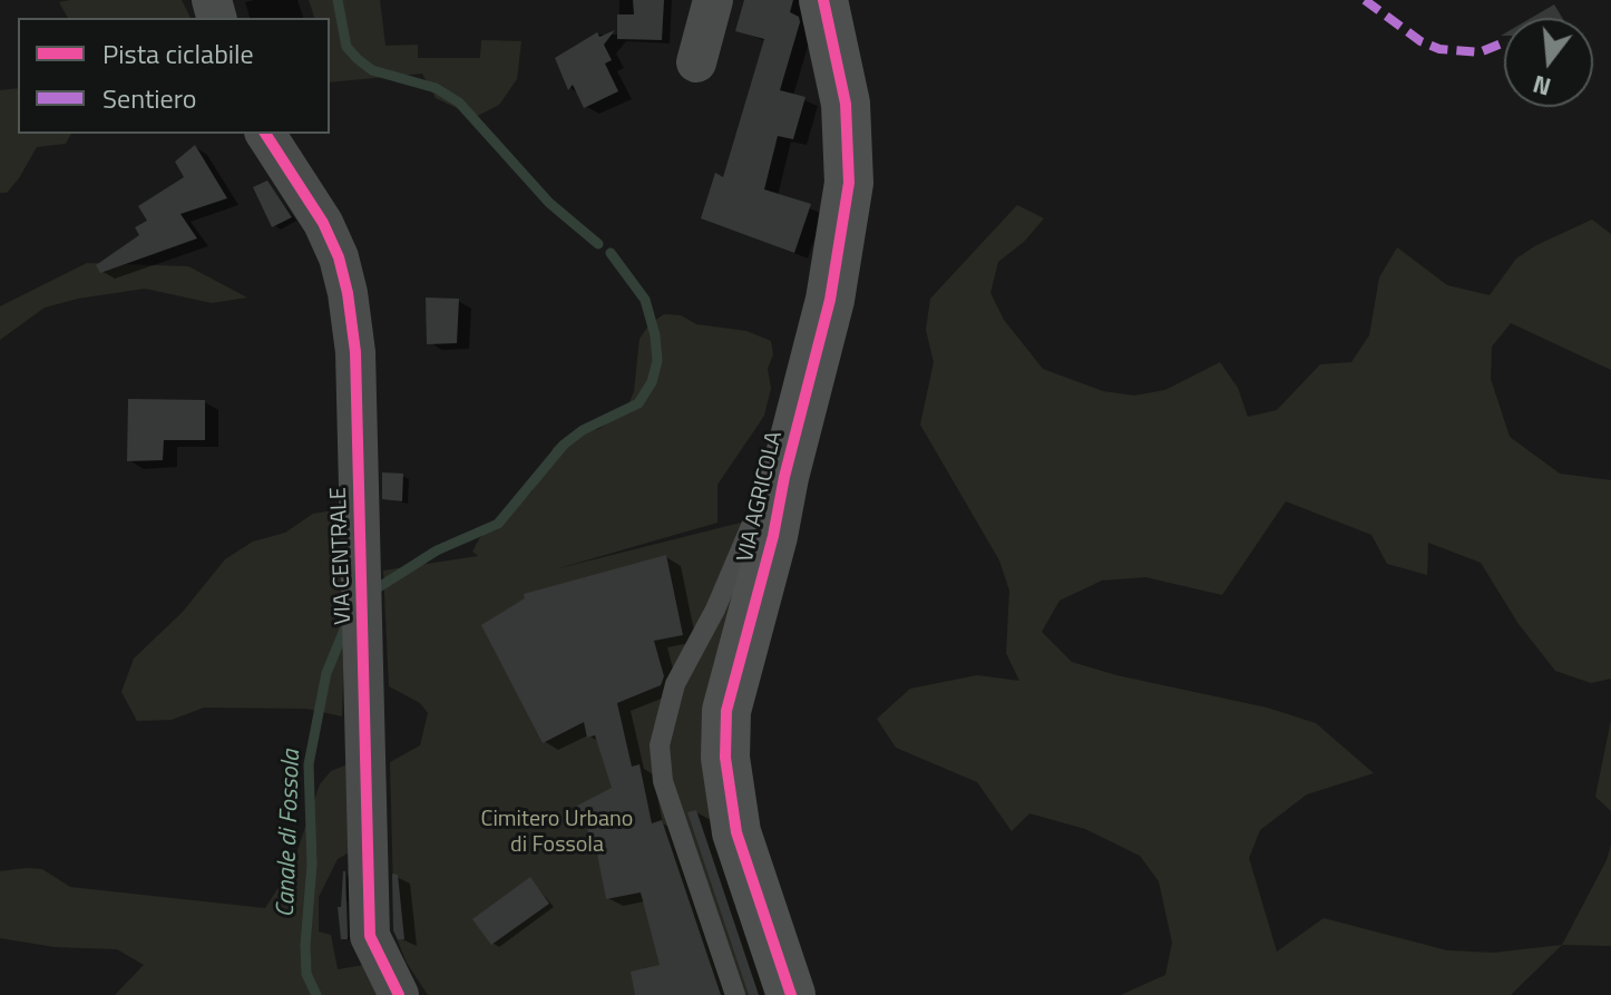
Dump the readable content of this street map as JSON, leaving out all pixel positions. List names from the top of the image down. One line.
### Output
{"streets":{"street":["VIA AGRICOLA","VIA CENTRALE"]},"water":["Canale di Fossola"],"parks":["Cimitero Urbano di Fossola"],"legend":["Pista ciclabile","Sentiero"],"north":"bottom"}
